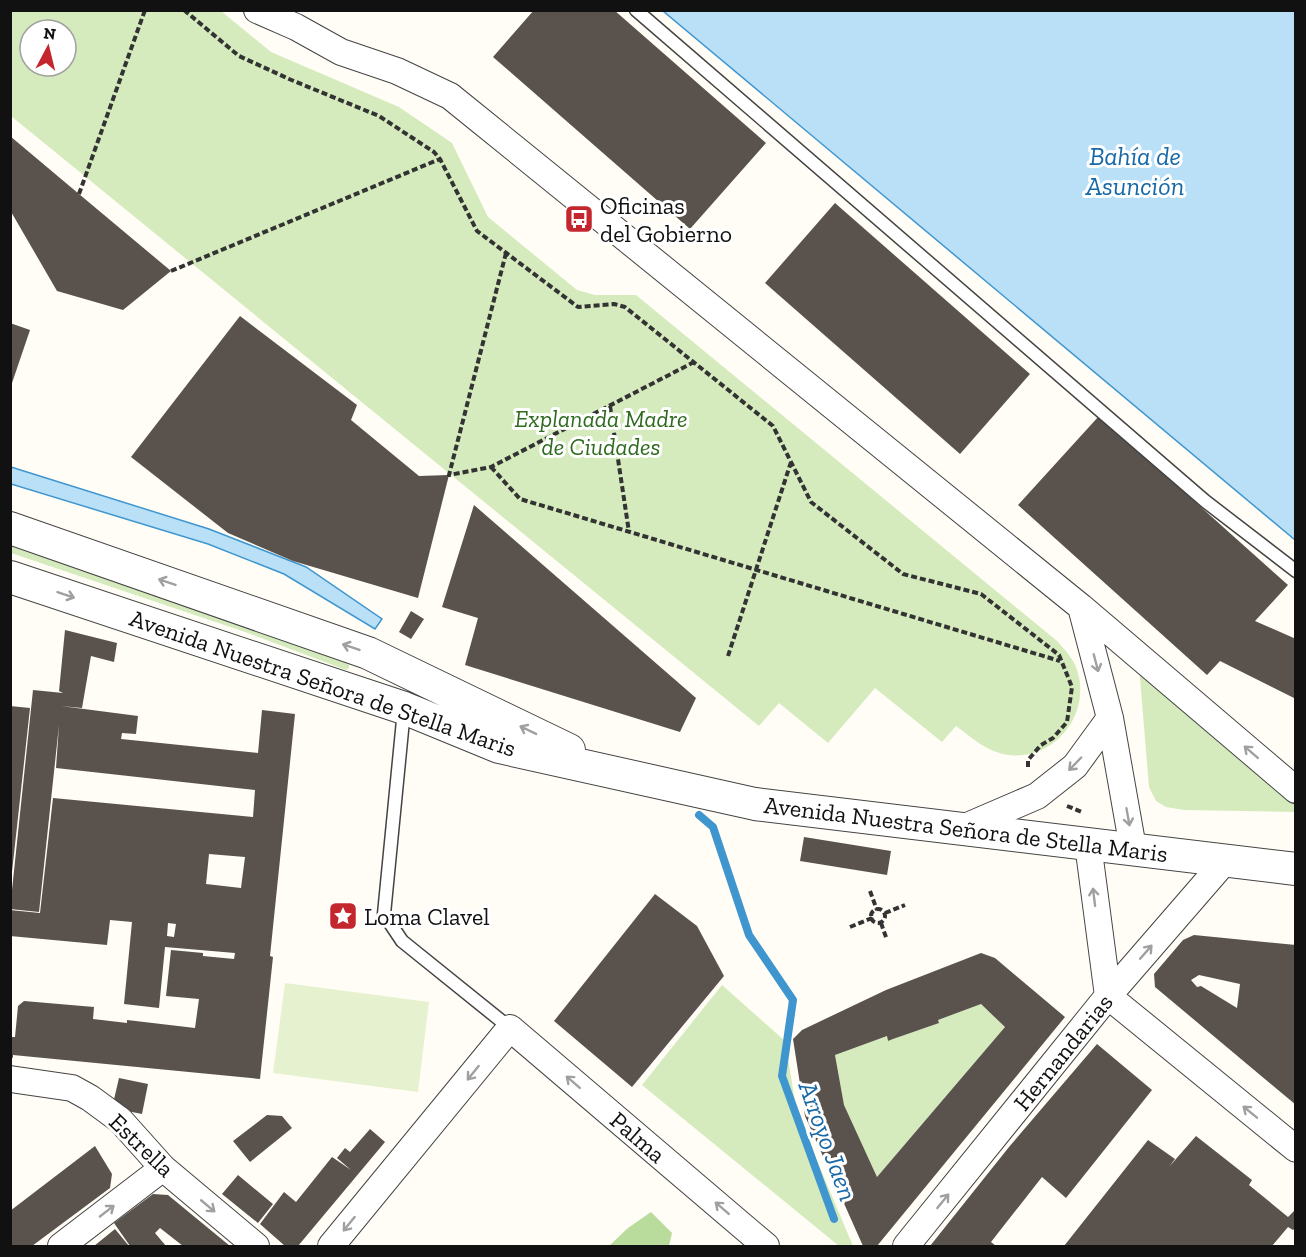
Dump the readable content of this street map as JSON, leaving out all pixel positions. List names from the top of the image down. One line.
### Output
{"streets":{"street":["Avenida Nuestra Señora de Stella Maris","Hernandarias","Palma","Estrella"]},"crossings":[["Avenida Nuestra Señora de Stella Maris","Hernandarias"]],"one_way":["Hernandarias","Palma","Estrella"],"water":["Bahía de Asunción","Arroyo Jaen"],"parks":["Explanada Madre de Ciudades"],"places":{"bus stop":["Oficinas del Gobierno"],"place":["Loma Clavel"]},"north":"top"}
